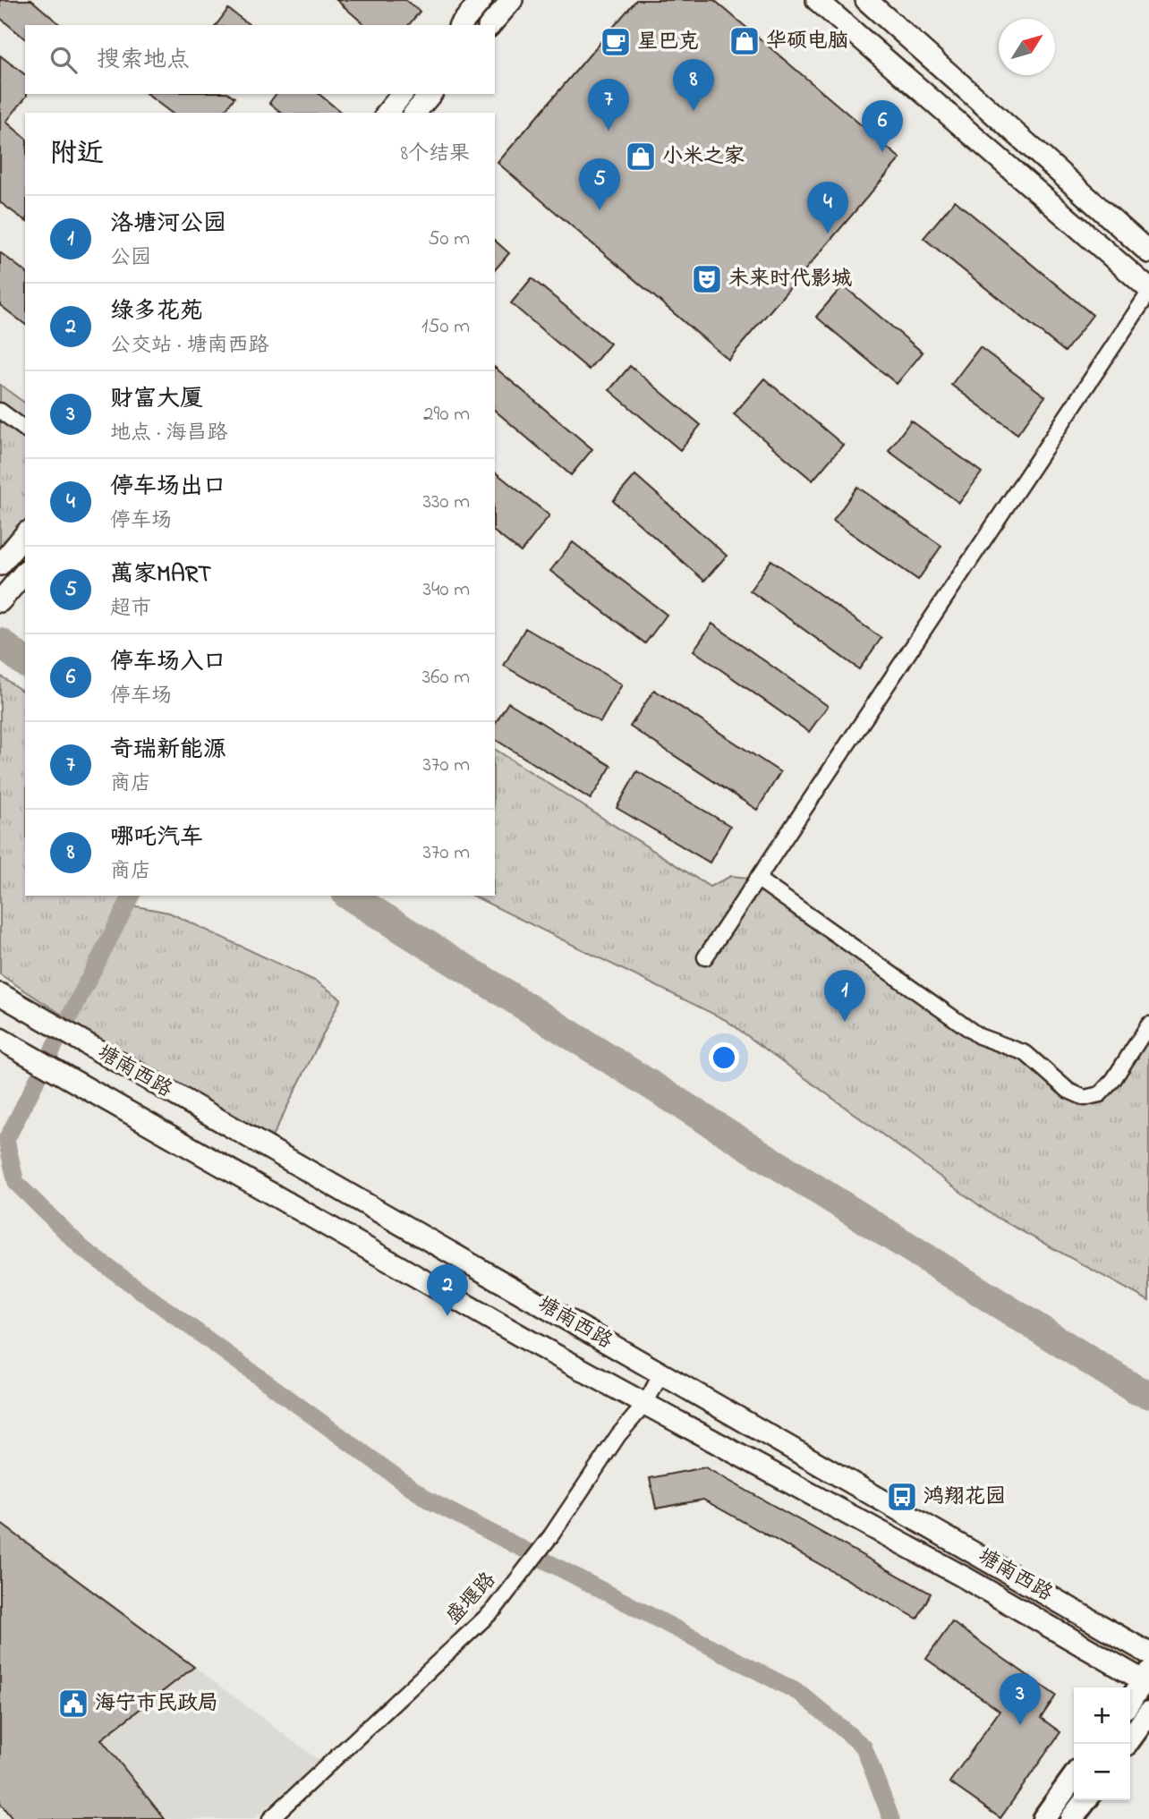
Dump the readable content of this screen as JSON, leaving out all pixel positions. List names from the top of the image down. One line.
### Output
{"streets":{"main road":["塘南西路"],"street":["盛堰路"]},"crossings":[["塘南西路","盛堰路"]],"places":{"shop":["华硕电脑","小米之家"],"cafe":["星巴克"],"theatre":["未来时代影城"],"bus stop":["鸿翔花园"],"public building":["海宁市民政局"]},"north":"top right","page":{"search":"搜索地点","pins":["8","7","6","5","4","1","2","3"],"heading":["附近","8个结果"],"list":[{"mark":"1","name":"洛塘河公园","note":"公园","value":"50 m"},{"mark":"2","name":"绿多花苑","note":"公交站 · 塘南西路","value":"150 m"},{"mark":"3","name":"财富大厦","note":"地点 · 海昌路","value":"290 m"},{"mark":"4","name":"停车场出口","note":"停车场","value":"330 m"},{"mark":"5","name":"萬家MART","note":"超市","value":"340 m"},{"mark":"6","name":"停车场入口","note":"停车场","value":"360 m"},{"mark":"7","name":"奇瑞新能源","note":"商店","value":"370 m"},{"mark":"8","name":"哪吒汽车","note":"商店","value":"370 m"}],"map_buttons":["+","−"]}}
